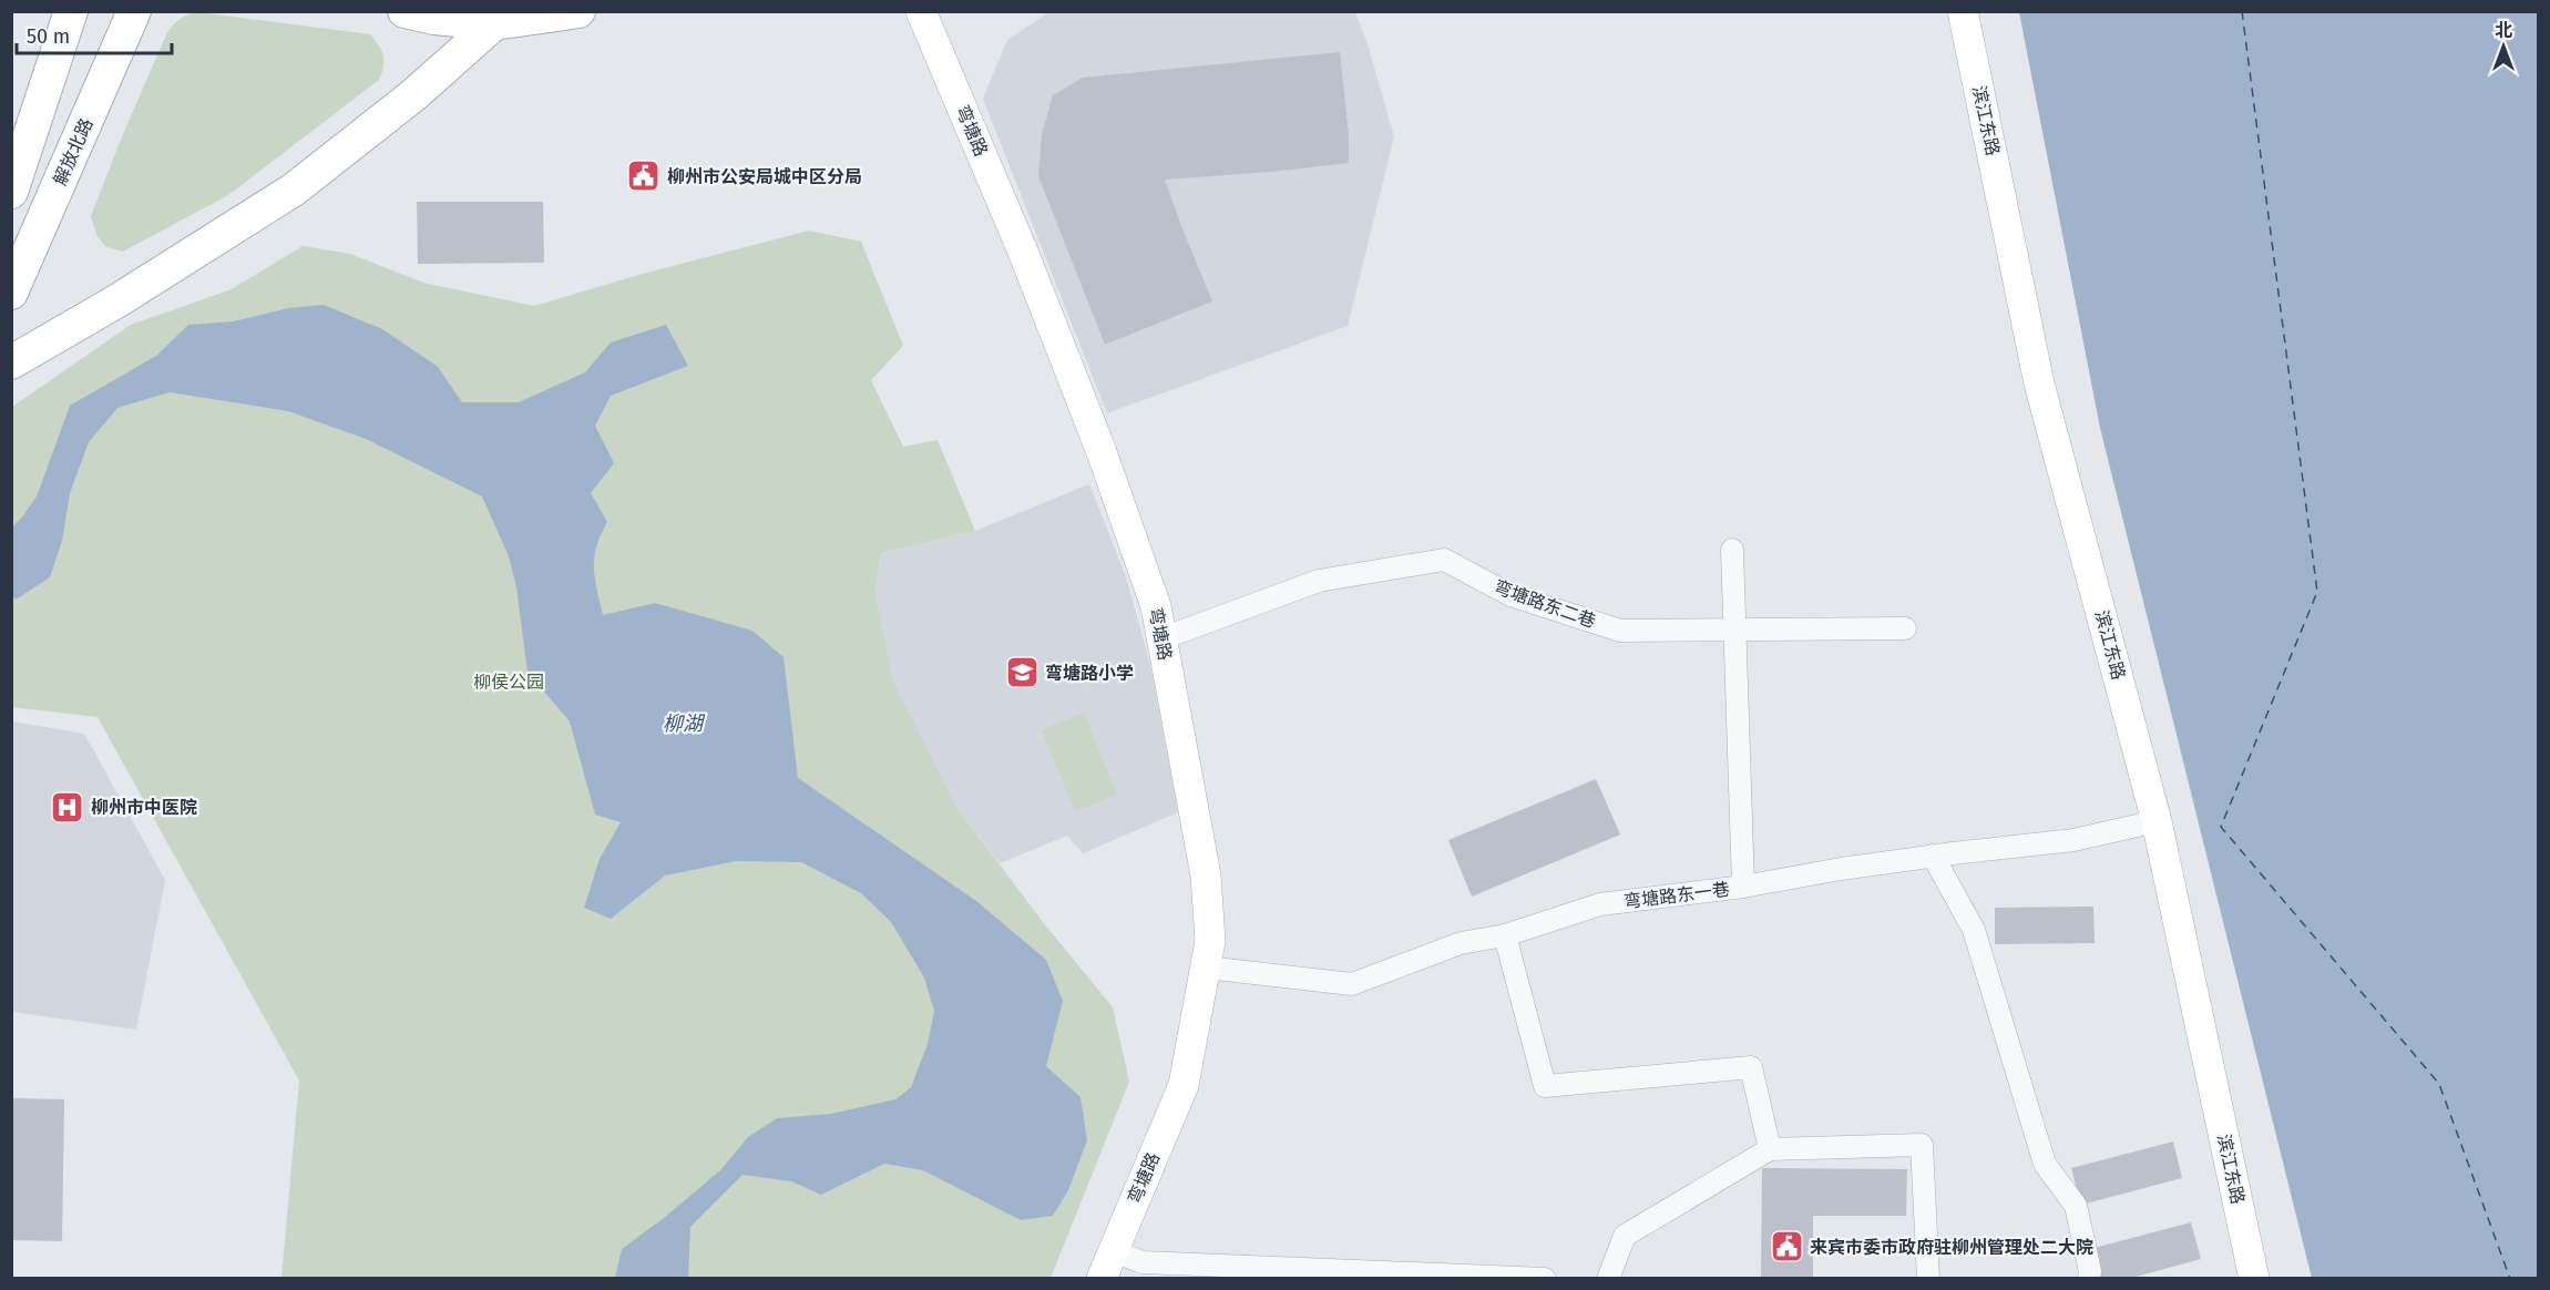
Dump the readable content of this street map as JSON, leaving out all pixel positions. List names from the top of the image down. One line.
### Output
{"streets":{"main road":["解放北路"],"street":["滨江东路","弯塘路","弯塘路东二巷","弯塘路东一巷"]},"crossings":[["滨江东路","弯塘路东一巷"],["弯塘路","弯塘路东二巷"],["弯塘路","弯塘路东一巷"]],"water":["柳湖"],"parks":["柳侯公园"],"places":{"public building":["柳州市公安局城中区分局","来宾市委市政府驻柳州管理处二大院"],"school or university":["弯塘路小学"],"hospital":["柳州市中医院"]},"scale_bar":"50 m","north":"top"}
